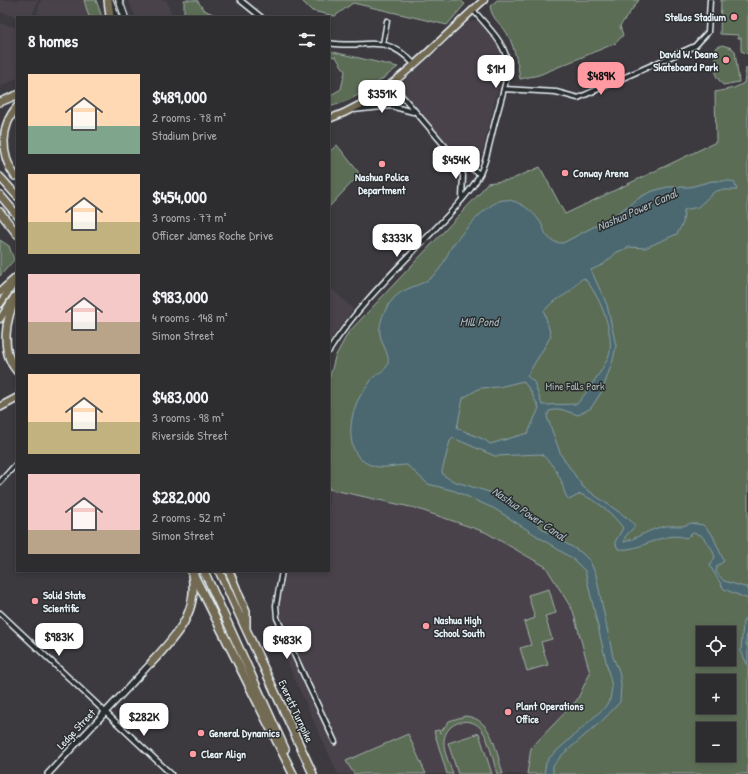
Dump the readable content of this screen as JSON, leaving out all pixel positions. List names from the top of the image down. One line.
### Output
{"streets":{"highway":["Everett Turnpike"],"street":["Ledge Street"]},"water":["Nashua Power Canal","Mill Pond"],"parks":["Mine Falls Park"],"places":["Stellos Stadium","David W. Deane Skateboard Park","Nashua Police Department","Conway Arena","Solid State Scientific","Nashua High School South","Plant Operations Office","General Dynamics","Clear Align"],"page":{"heading":"8 homes","price":["$1M","$489K","$351K","$454K","$333K","$983K","$483K","$282K"],"list":[{"name":"$489,000","note":"2 rooms · 78 m² · Stadium Drive"},{"name":"$454,000","note":"3 rooms · 77 m² · Officer James Roche Drive"},{"name":"$983,000","note":"4 rooms · 148 m² · Simon Street"},{"name":"$483,000","note":"3 rooms · 98 m² · Riverside Street"},{"name":"$282,000","note":"2 rooms · 52 m² · Simon Street"}],"map_buttons":["+","−"]}}
